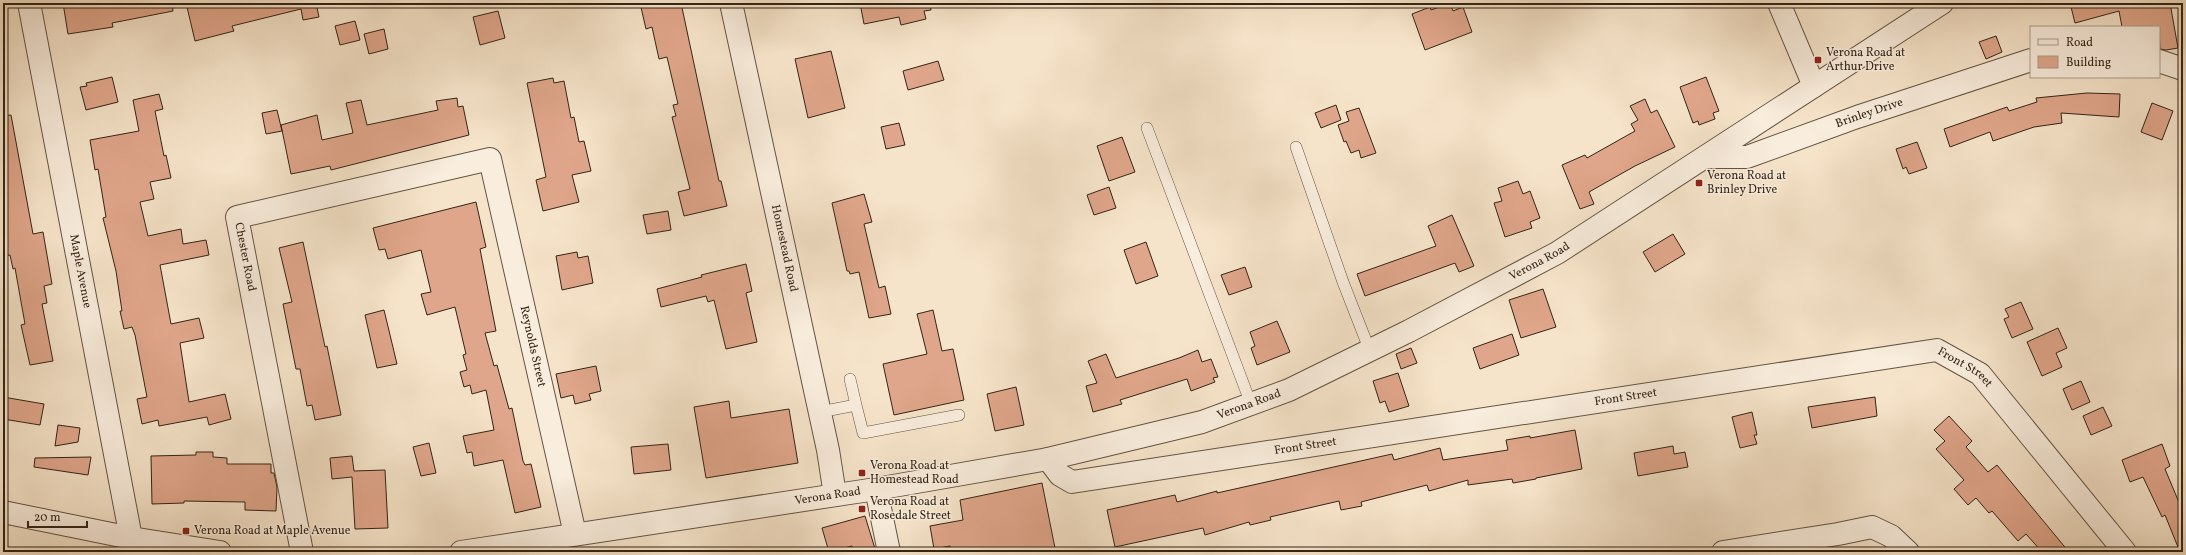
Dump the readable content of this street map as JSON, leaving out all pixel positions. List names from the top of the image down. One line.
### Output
{"streets":{"street":["Brinley Drive","Homestead Road","Chester Road","Verona Road","Maple Avenue","Reynolds Street","Front Street"]},"crossings":[["Brinley Drive","Verona Road"],["Homestead Road","Verona Road"],["Chester Road","Reynolds Street"],["Verona Road","Reynolds Street"],["Verona Road","Front Street"]],"places":{"transit":["Verona Road at Arthur Drive","Verona Road at Brinley Drive","Verona Road at Homestead Road","Verona Road at Rosedale Street","Verona Road at Maple Avenue"]},"legend":["Road","Building"],"scale_bar":"20 m"}
